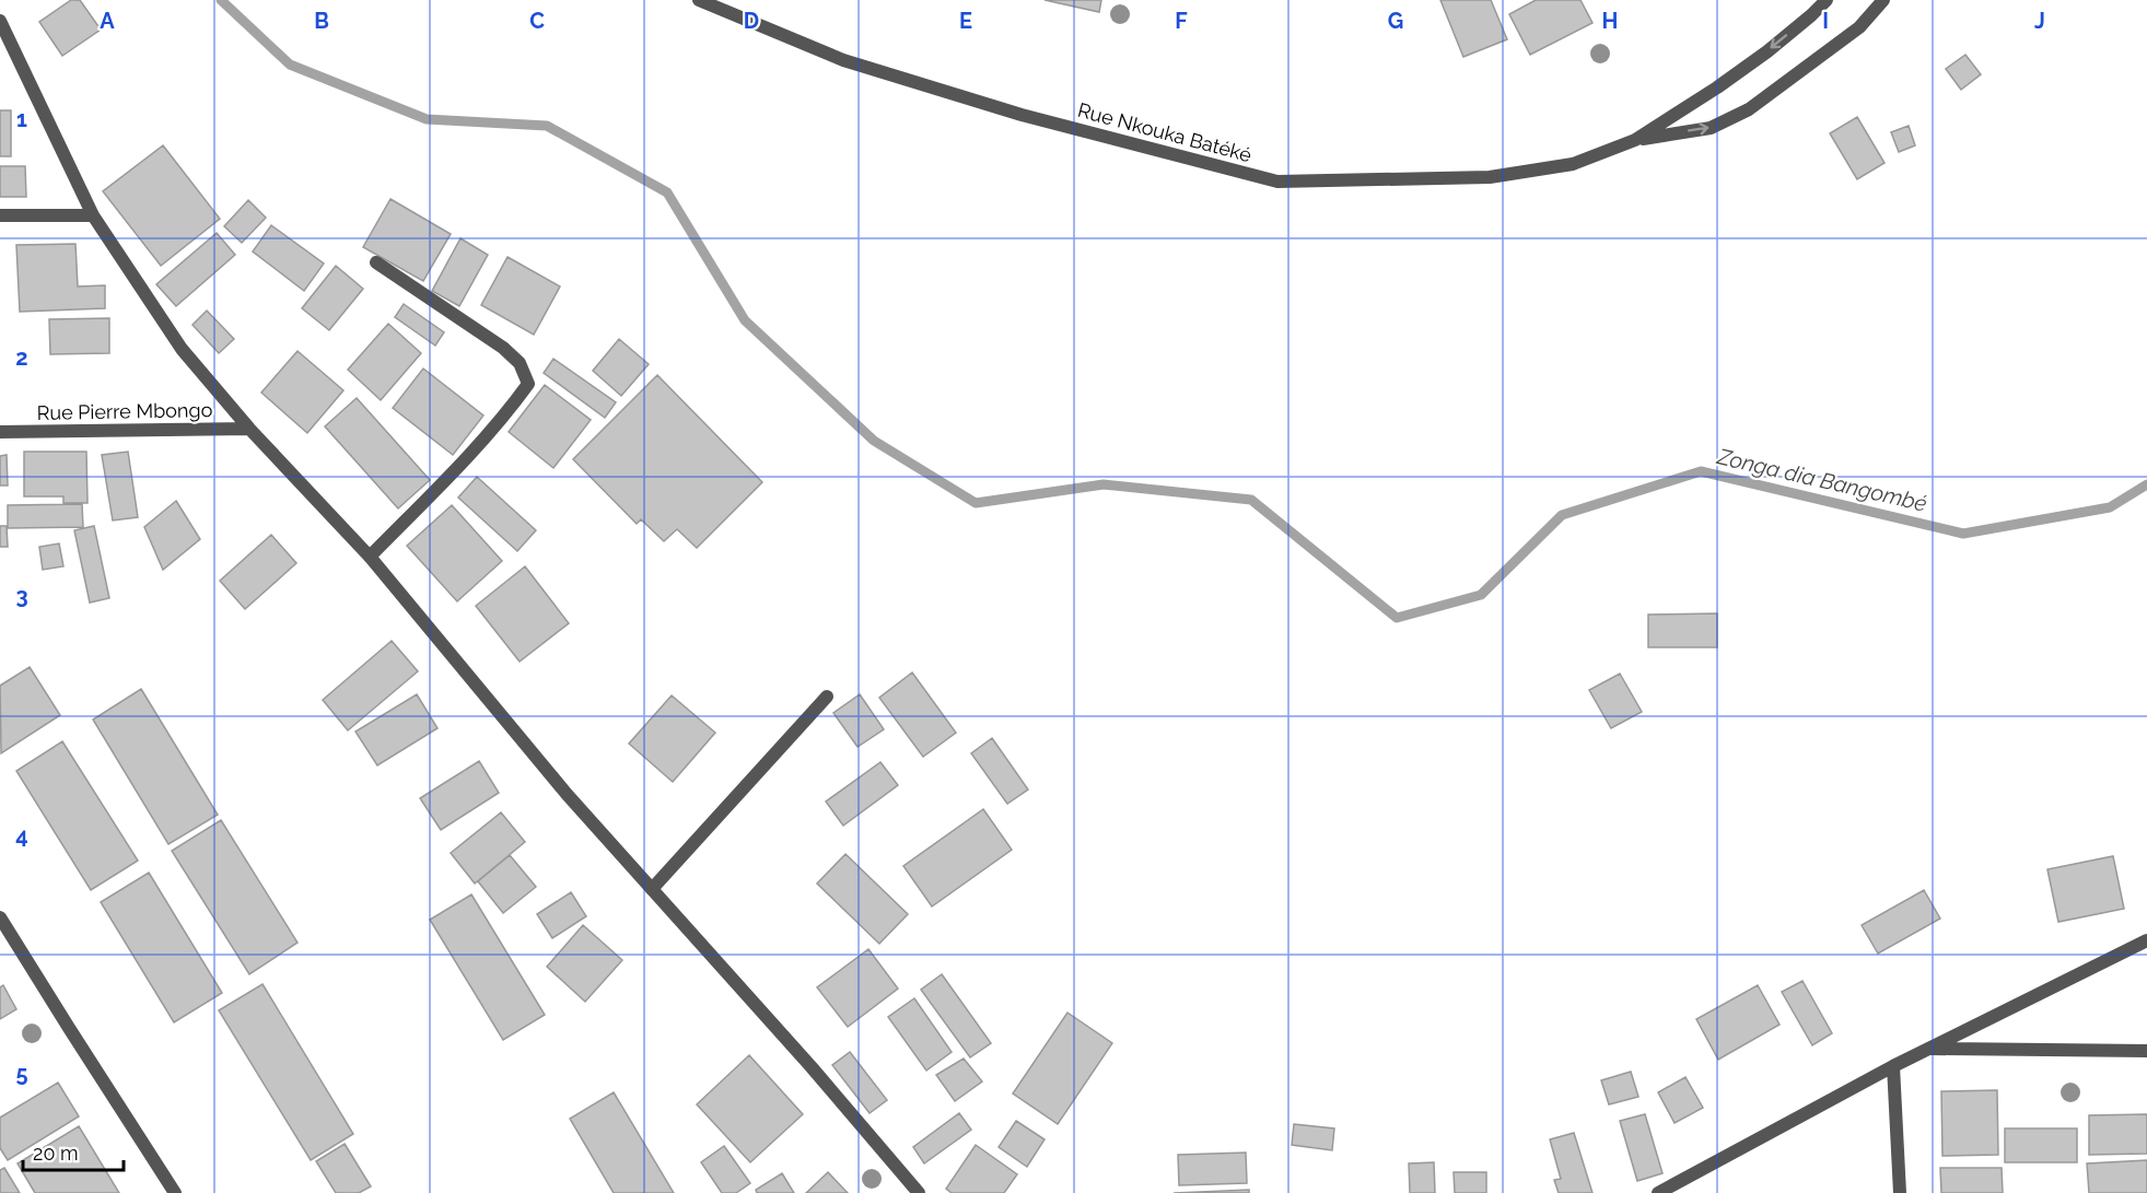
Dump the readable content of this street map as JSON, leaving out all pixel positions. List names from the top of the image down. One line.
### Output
{"streets":{"street":["Rue Nkouka Batéké","Rue Pierre Mbongo"]},"water":["Zonga dia Bangombé"],"scale_bar":"20 m","grid":{"columns":["A","B","C","D","E","F","G","H","I","J"],"rows":["1","2","3","4","5"]}}
